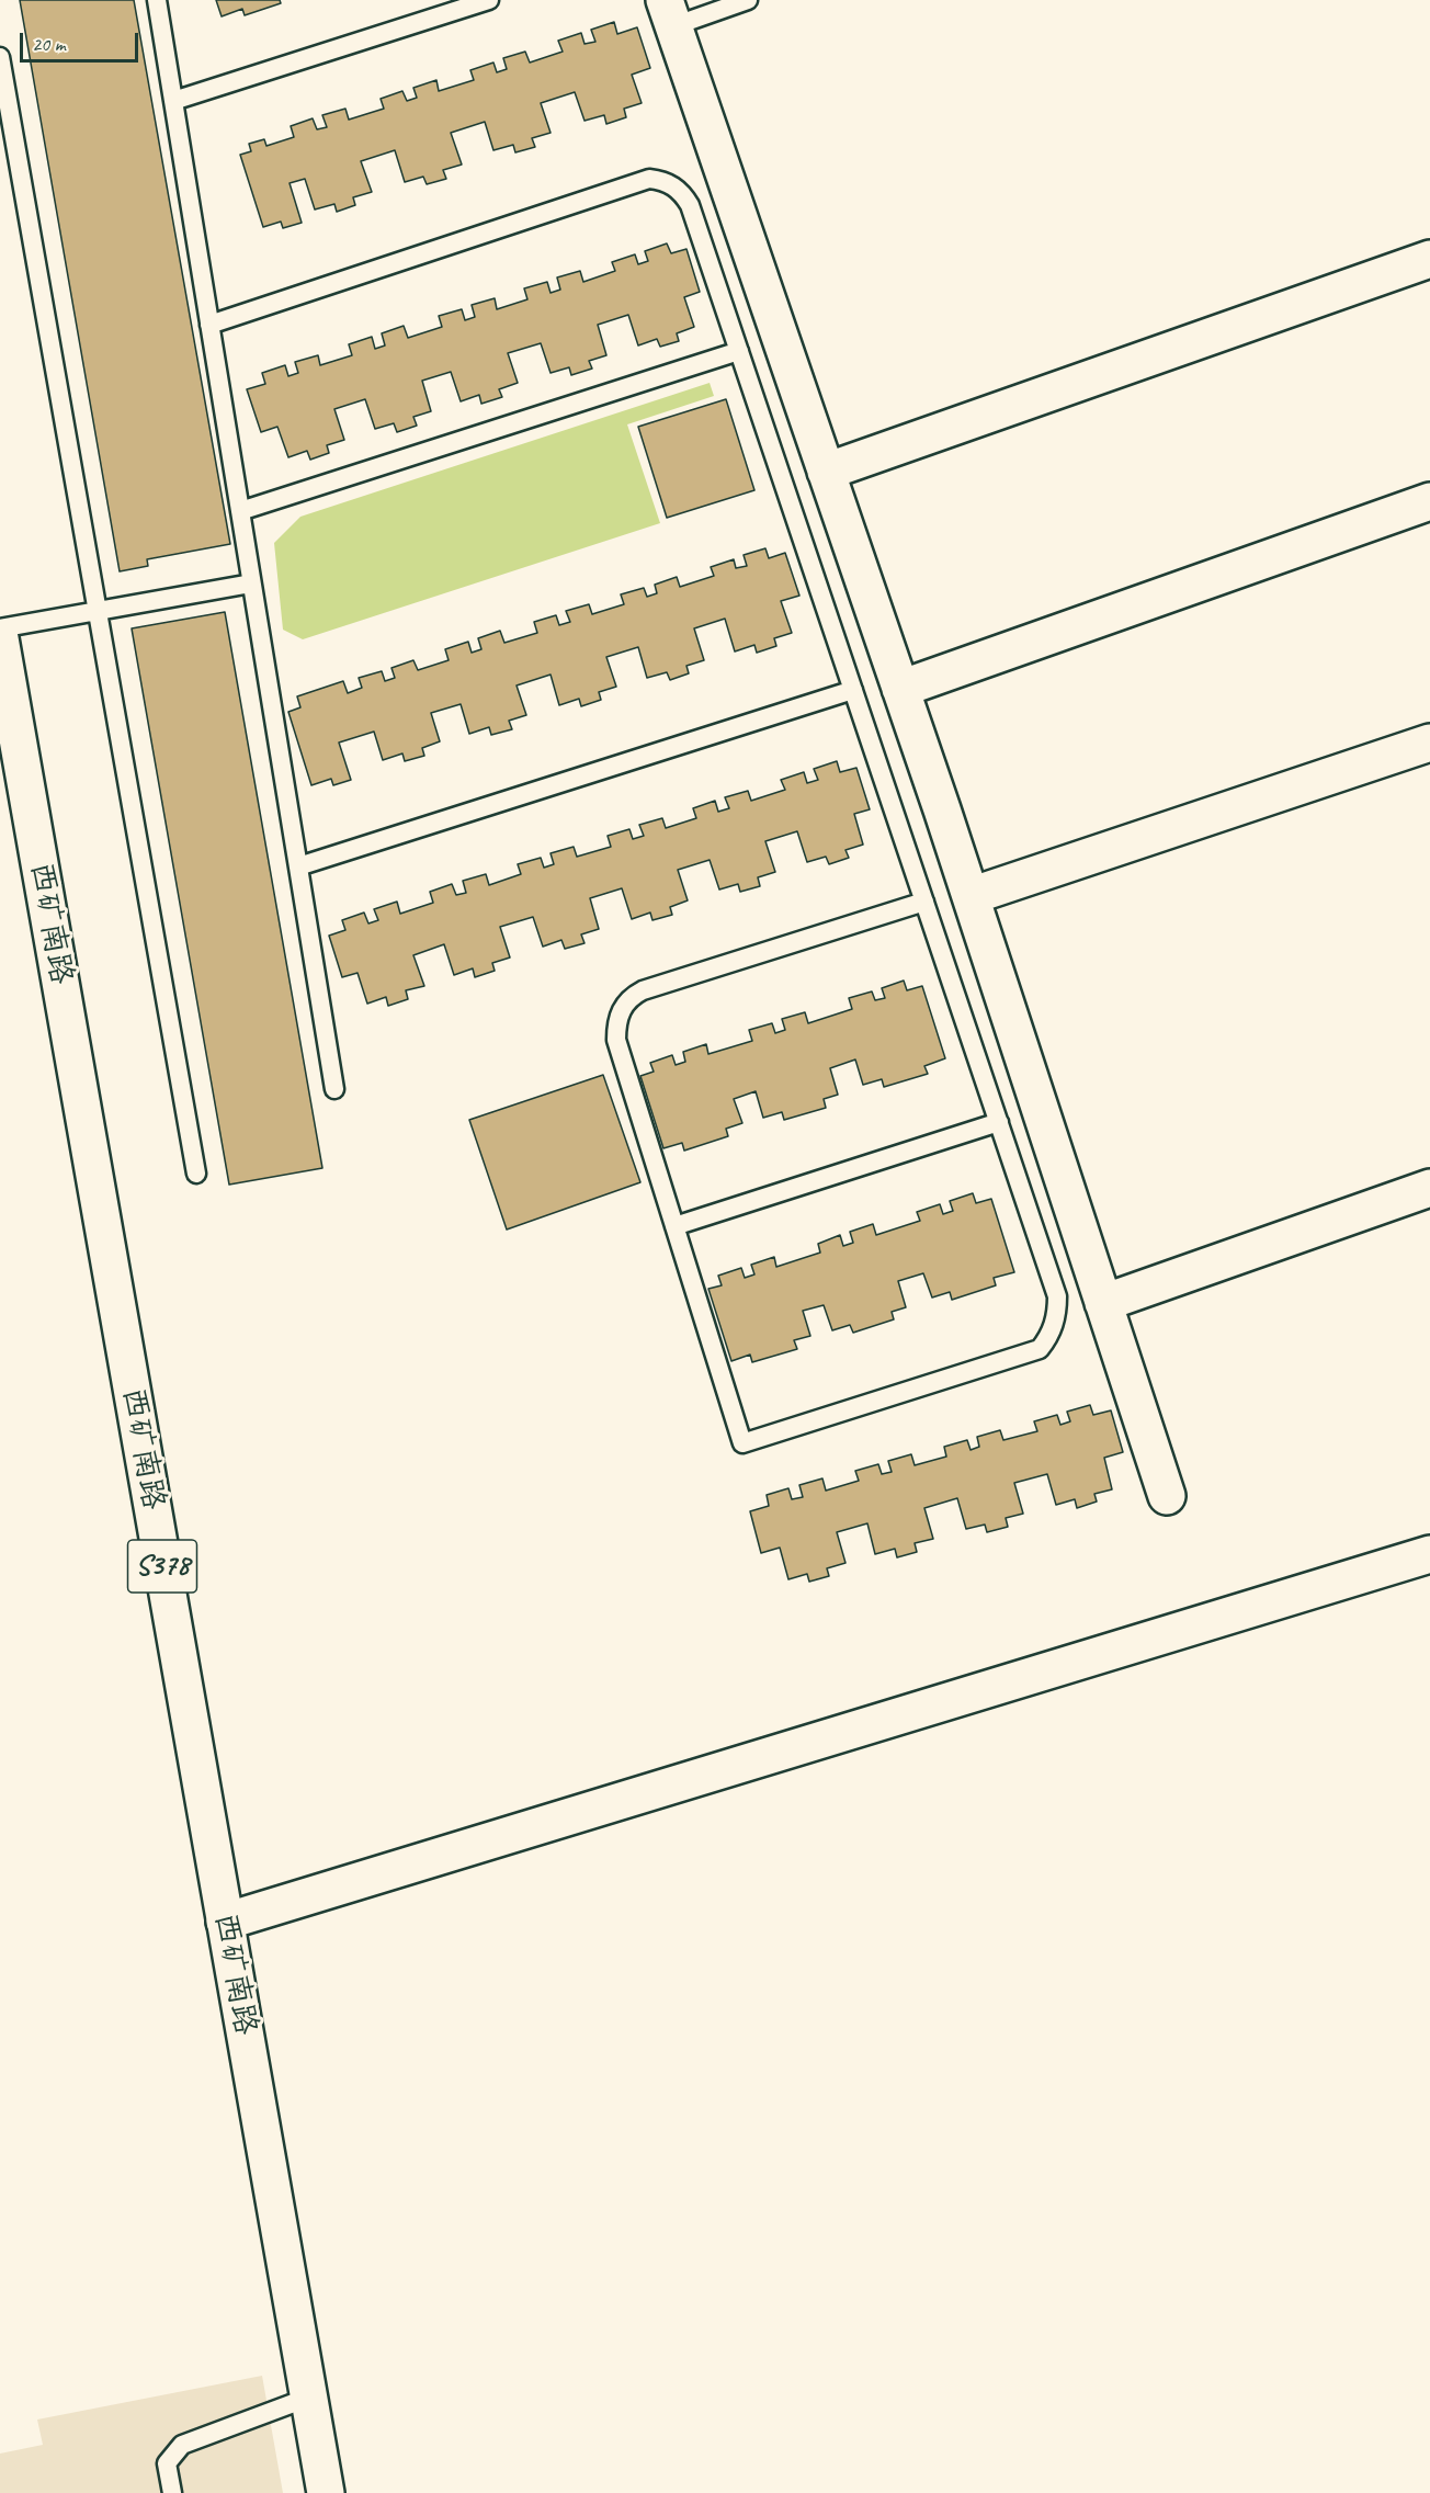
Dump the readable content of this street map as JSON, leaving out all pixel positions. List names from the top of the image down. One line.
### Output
{"streets":{"street":["西矿南路","S378"]},"scale_bar":"20 m"}
